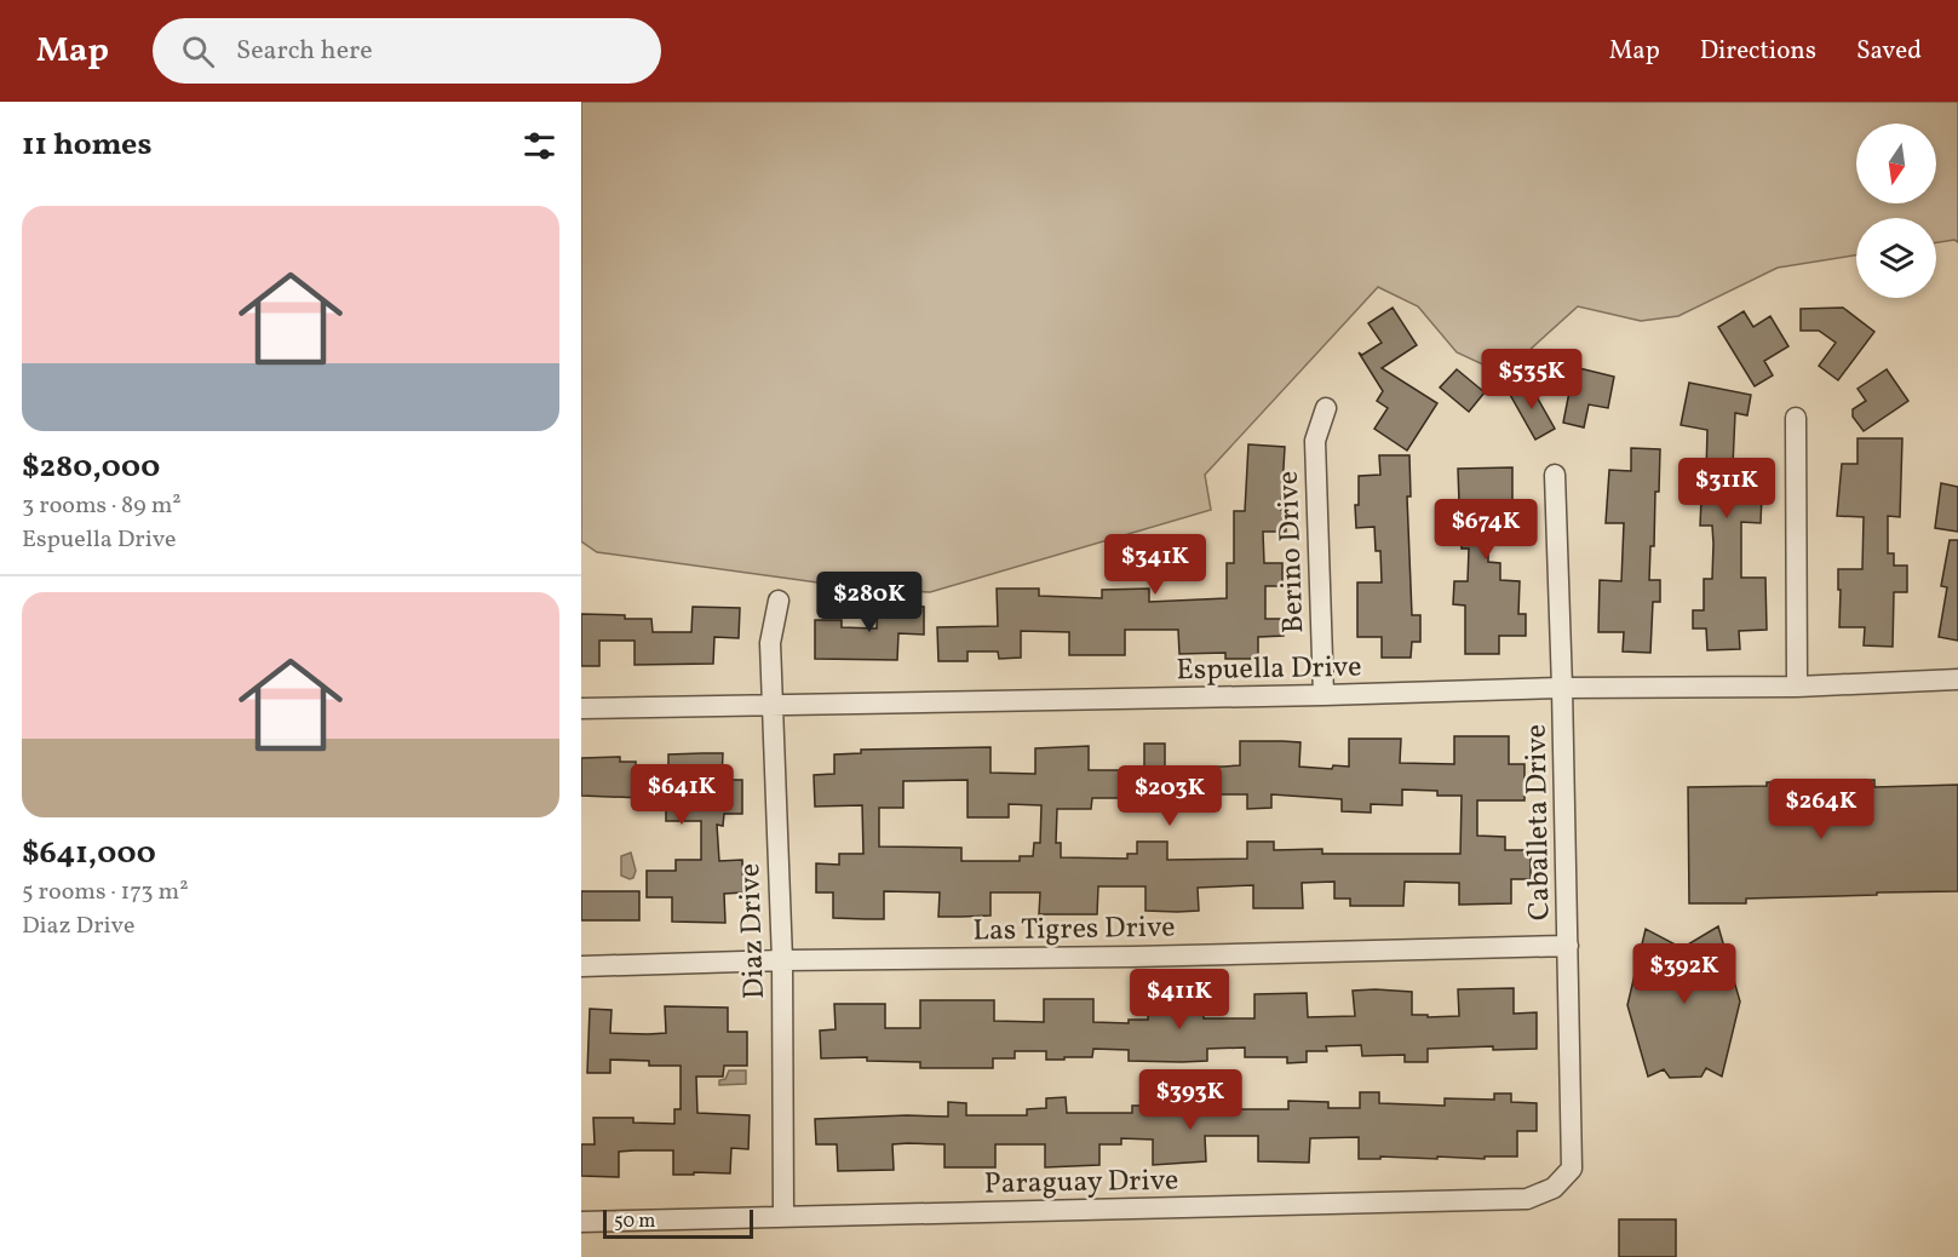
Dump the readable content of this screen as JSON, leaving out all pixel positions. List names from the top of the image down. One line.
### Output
{"streets":{"street":["Berino Drive","Espuella Drive","Caballeta Drive","Las Tigres Drive","Diaz Drive","Paraguay Drive"]},"crossings":[["Berino Drive","Espuella Drive"],["Espuella Drive","Caballeta Drive"],["Espuella Drive","Diaz Drive"],["Caballeta Drive","Las Tigres Drive"],["Caballeta Drive","Paraguay Drive"],["Las Tigres Drive","Diaz Drive"],["Diaz Drive","Paraguay Drive"]],"scale_bar":"50 m","north":"bottom","page":{"header":"Map","search":"Search here","nav":["Map","Directions","Saved"],"heading":"11 homes","list":[{"name":"$280,000","note":"3 rooms · 89 m² · Espuella Drive"},{"name":"$641,000","note":"5 rooms · 173 m² · Diaz Drive"}],"price":["$535K","$311K","$674K","$341K","$280K","$641K","$203K","$264K","$392K","$411K","$393K"],"scale":"50 m"}}
